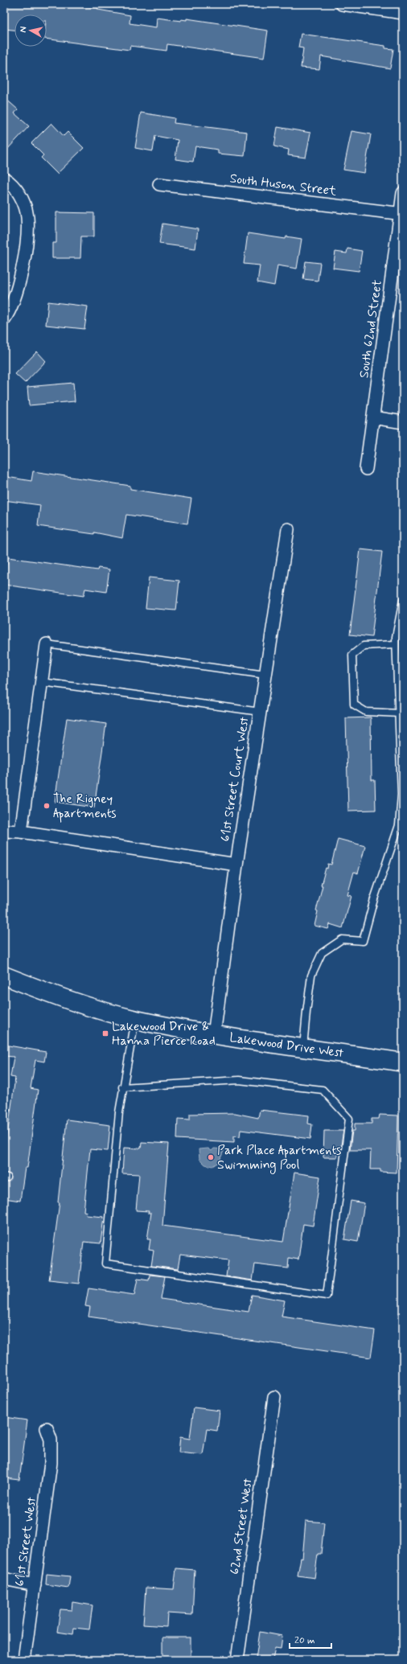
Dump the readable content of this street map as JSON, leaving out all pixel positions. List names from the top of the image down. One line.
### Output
{"streets":{"main road":["Lakewood Drive West"],"street":["South Huson Street","South 62nd Street","61st Street Court West","62nd Street West","61st Street West"]},"crossings":[["South Huson Street","South 62nd Street"],["61st Street Court West","Lakewood Drive West"]],"places":{"other":["The Rigney Apartments","Park Place Apartments Swimming Pool"],"transit":["Lakewood Drive & Hanna Pierce Road"]},"scale_bar":"20 m","north":"left"}
